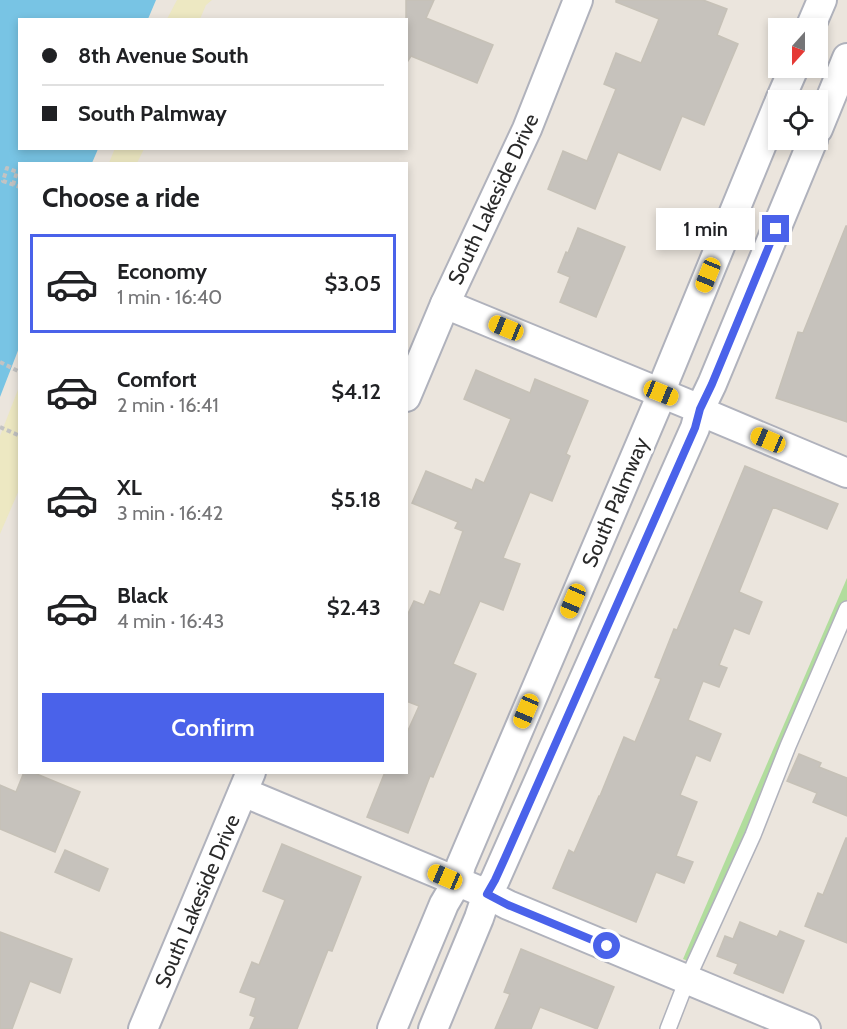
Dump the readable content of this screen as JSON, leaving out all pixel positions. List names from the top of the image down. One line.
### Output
{"streets":{"street":["South Lakeside Drive","South Palmway"]},"north":"bottom","page":{"banner":["8th Avenue South","South Palmway"],"heading":"Choose a ride","bubble":"1 min","list":[{"name":"Economy","note":"1 min · 16:40","value":"$3.05"},{"name":"Comfort","note":"2 min · 16:41","value":"$4.12"},{"name":"XL","note":"3 min · 16:42","value":"$5.18"},{"name":"Black","note":"4 min · 16:43","value":"$2.43"}],"buttons":"Confirm"}}
